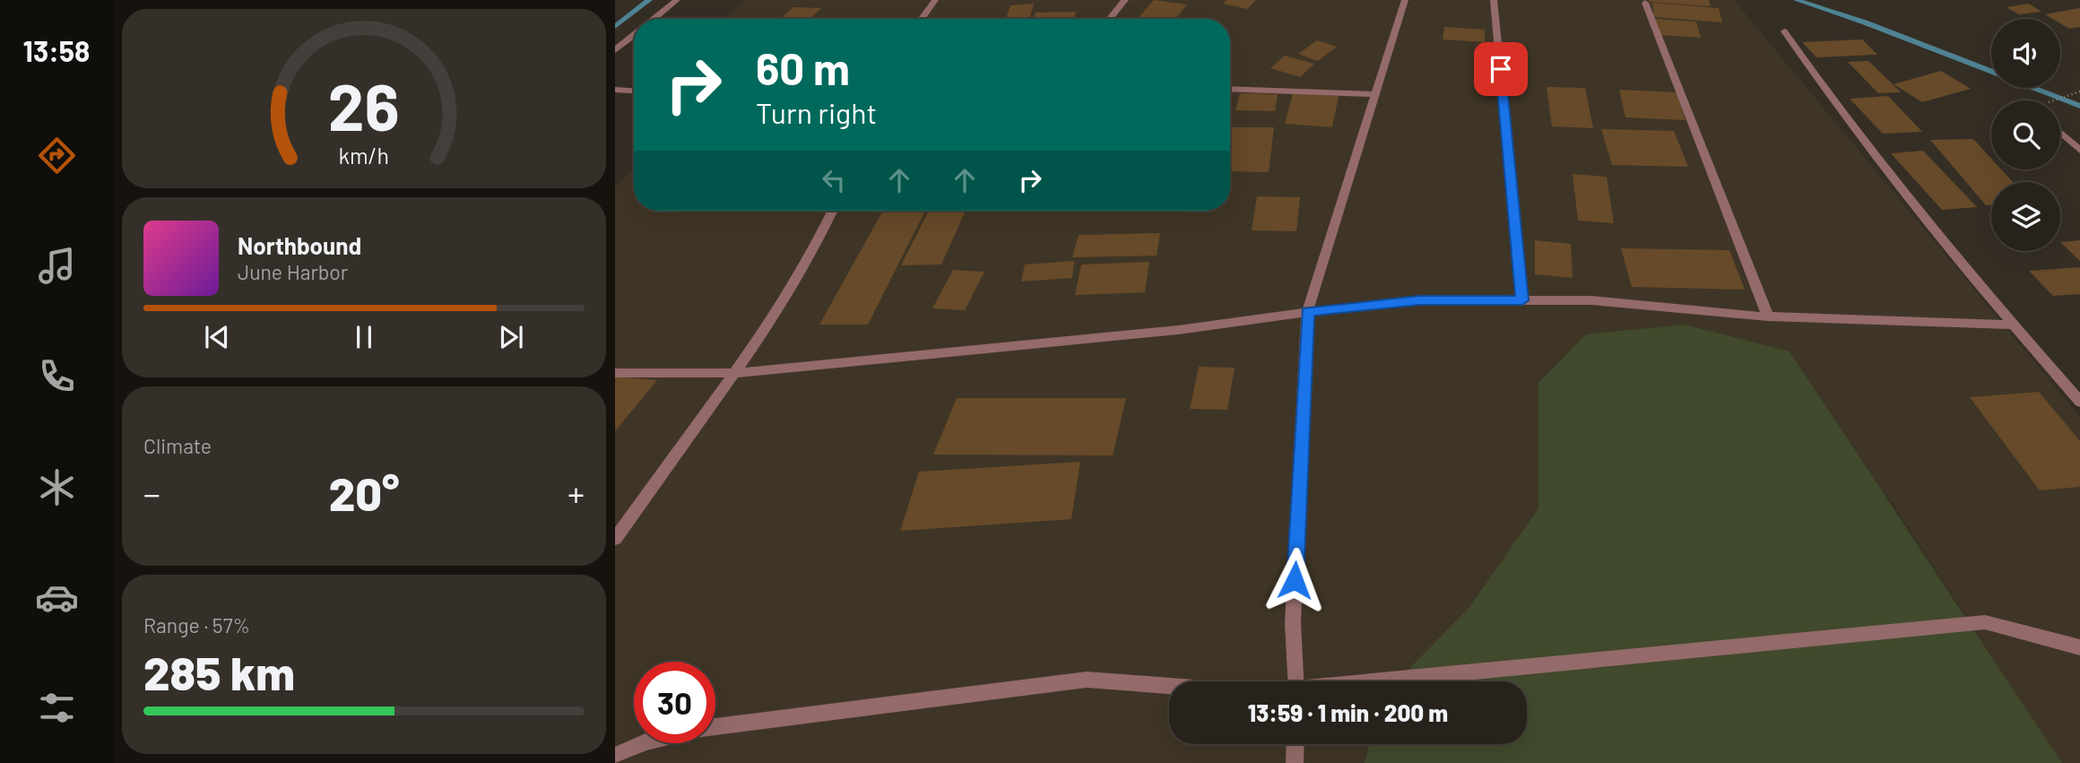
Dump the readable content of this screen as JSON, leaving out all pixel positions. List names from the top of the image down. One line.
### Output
{"page":{"tabs":"13:58","turn":["60 m","Turn right"],"song":["Northbound","June Harbor"],"tile":["Climate",["Range · 57%","285 km"]],"heat":["−","20°","+"],"limit":"30","trip":"13:59 · 1 min · 200 m","gauge":["26","km/h"]}}
